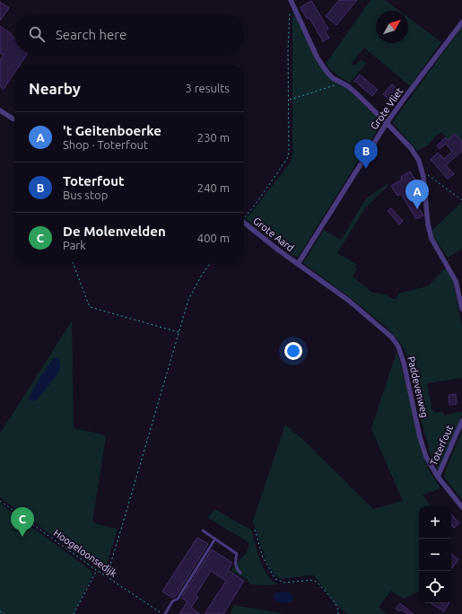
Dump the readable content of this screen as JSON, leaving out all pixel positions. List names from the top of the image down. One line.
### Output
{"streets":{"street":["Grote Vliet","Grote Aard","Paddevenweg","Toterfout"],"path":["Hoogeloonsedijk"]},"crossings":[["Grote Vliet","Grote Aard"],["Grote Vliet","Paddevenweg"],["Grote Aard","Paddevenweg"],["Paddevenweg","Toterfout"]],"north":"top right","page":{"search":"Search here","heading":["Nearby","3 results"],"list":[{"mark":"A","name":"'t Geitenboerke","note":"Shop · Toterfout","value":"230 m"},{"mark":"B","name":"Toterfout","note":"Bus stop","value":"240 m"},{"mark":"C","name":"De Molenvelden","note":"Park","value":"400 m"}],"pins":["B","A","C"],"map_buttons":["+","−"]}}
